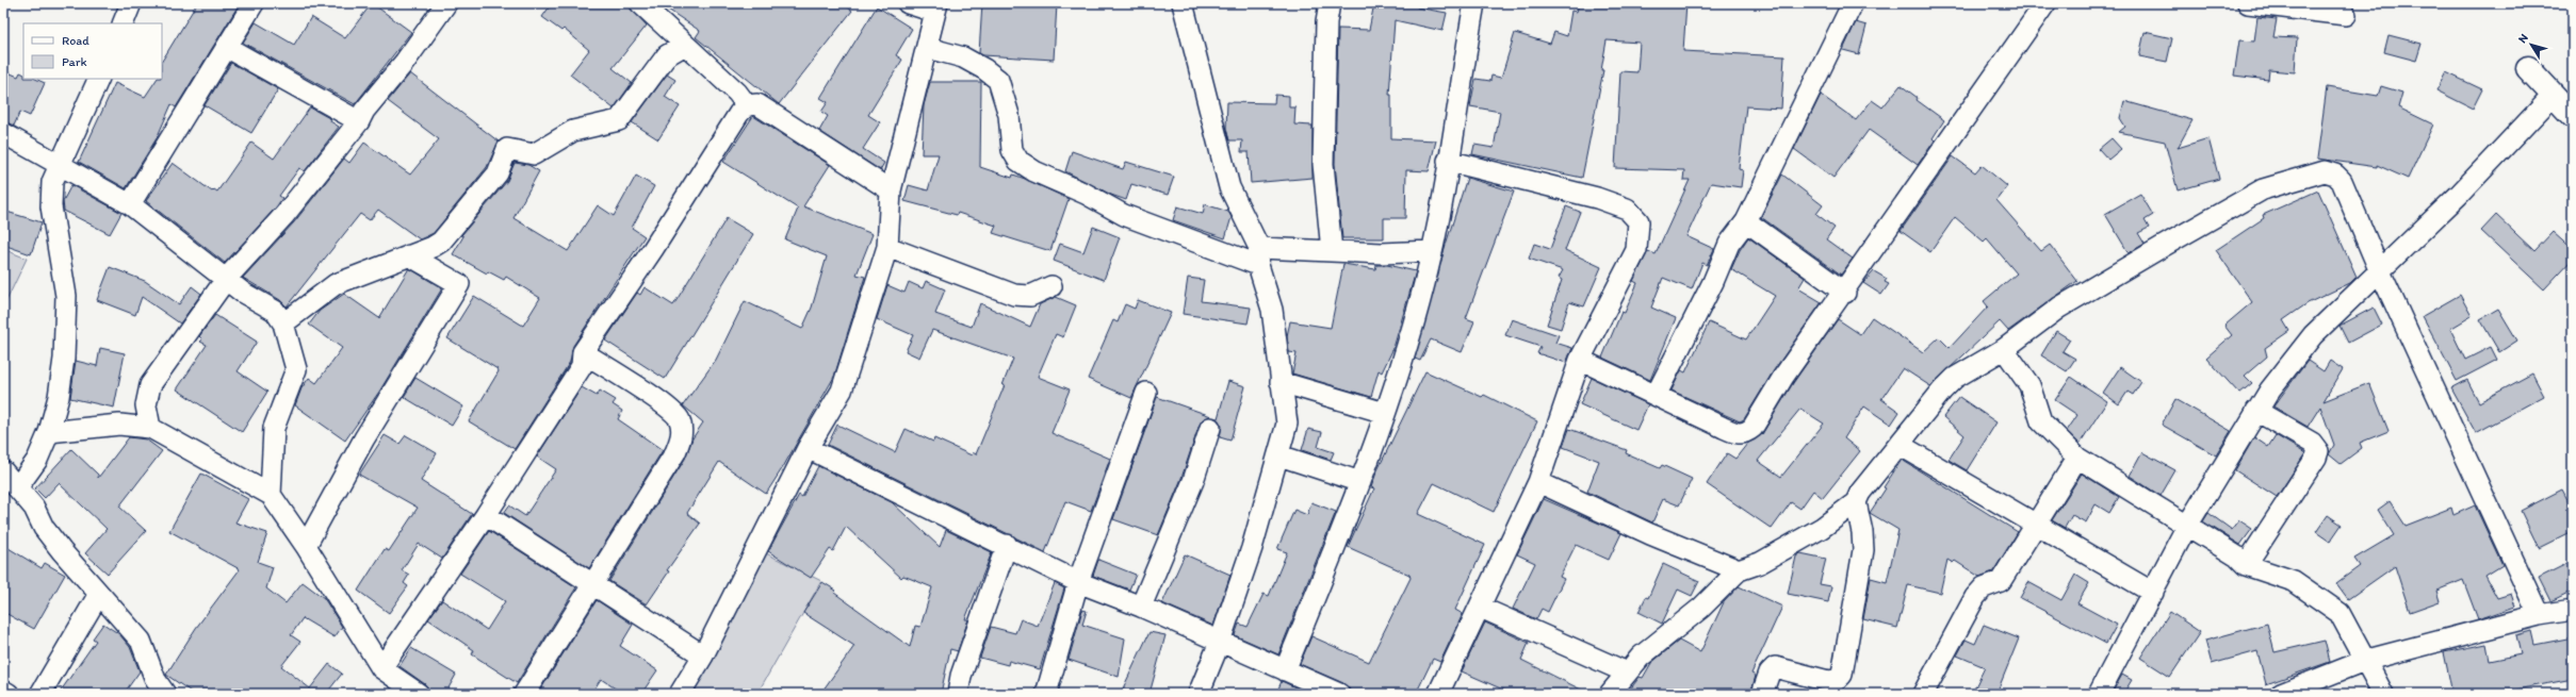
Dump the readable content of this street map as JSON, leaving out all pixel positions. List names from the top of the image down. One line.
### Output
{"legend":["Road","Park"],"north":"top left"}
